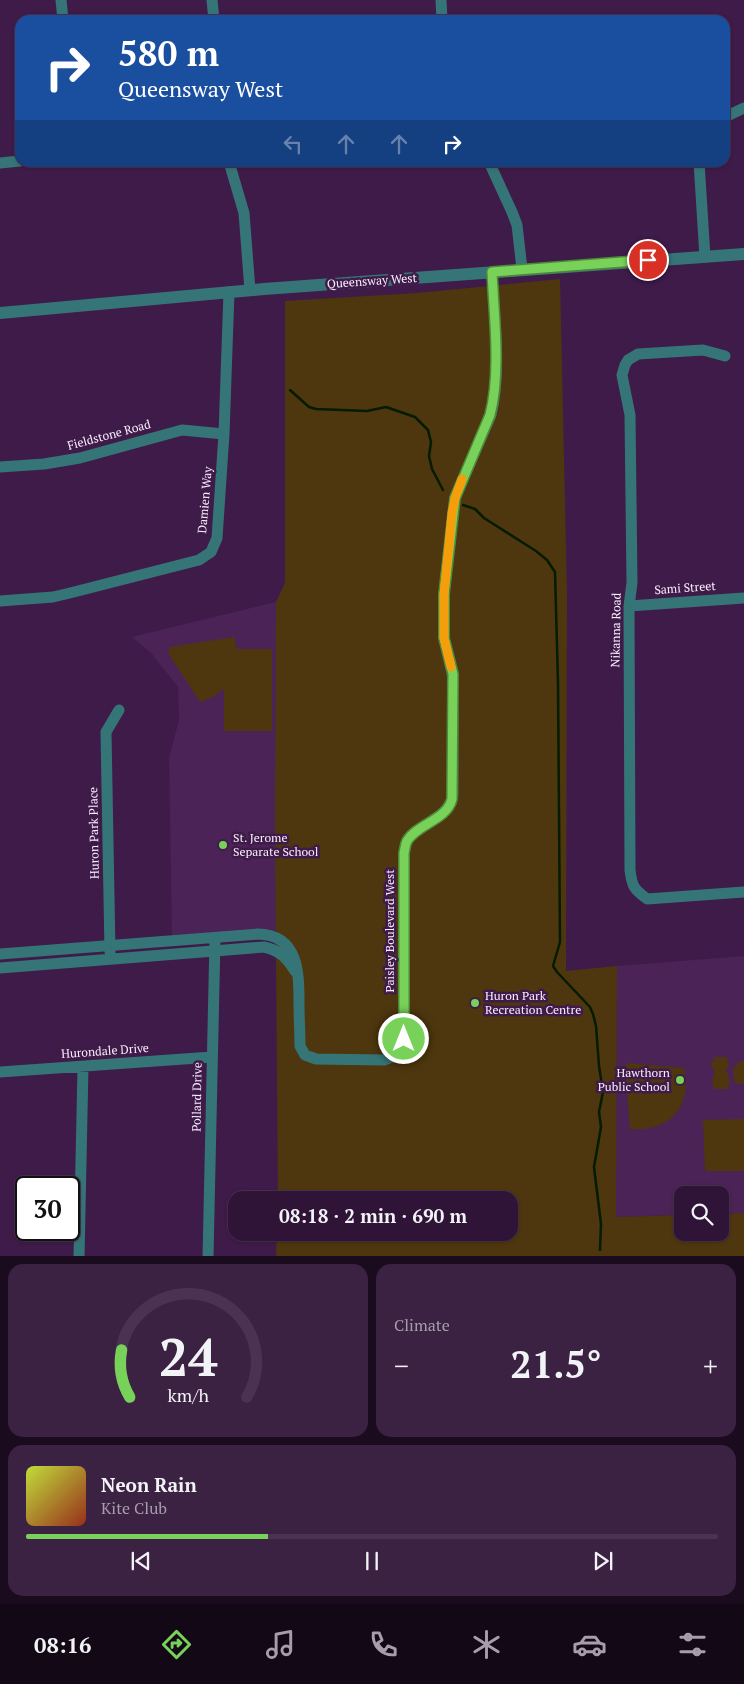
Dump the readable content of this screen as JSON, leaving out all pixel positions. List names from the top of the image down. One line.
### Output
{"streets":{"street":["Queensway West","Fieldstone Road","Damien Way","Sami Street","Nikanna Road","Huron Park Place","Paisley Boulevard West","Hurondale Drive","Pollard Drive"]},"crossings":[["Queensway West","Damien Way"],["Queensway West","Paisley Boulevard West"],["Fieldstone Road","Damien Way"],["Sami Street","Nikanna Road"],["Huron Park Place","Paisley Boulevard West"],["Paisley Boulevard West","Pollard Drive"],["Hurondale Drive","Pollard Drive"]],"places":["St. Jerome Separate School","Huron Park Recreation Centre","Hawthorn Public School"],"page":{"turn":["580 m","Queensway West"],"limit":"30","trip":"08:18 · 2 min · 690 m","tile":"Climate","heat":["−","21.5°","+"],"song":["Neon Rain","Kite Club"],"tabs":"08:16","gauge":["24","km/h"]}}
